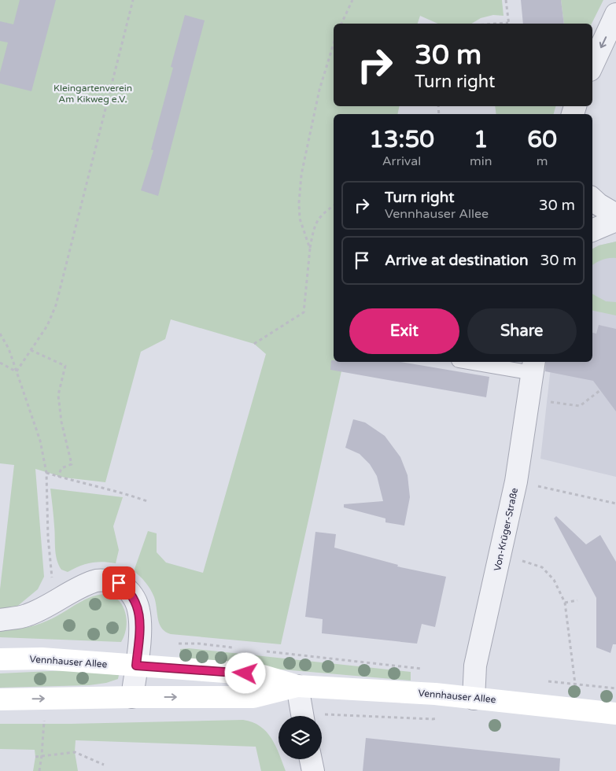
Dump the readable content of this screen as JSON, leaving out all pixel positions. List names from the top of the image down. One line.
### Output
{"streets":{"main road":["Vennhauser Allee"],"street":["Von-Krüger-Straße"]},"crossings":[["Von-Krüger-Straße","Vennhauser Allee"]],"parks":["Kleingartenverein Am Kikweg e.V."],"page":{"turn":["30 m","Turn right"],"eta":["13:50","Arrival","1","min","60","m"],"list":[{"name":"Turn right","note":"Vennhauser Allee","value":"30 m"},{"name":"Arrive at destination","value":"30 m"}],"buttons":["Exit","Share"]}}
